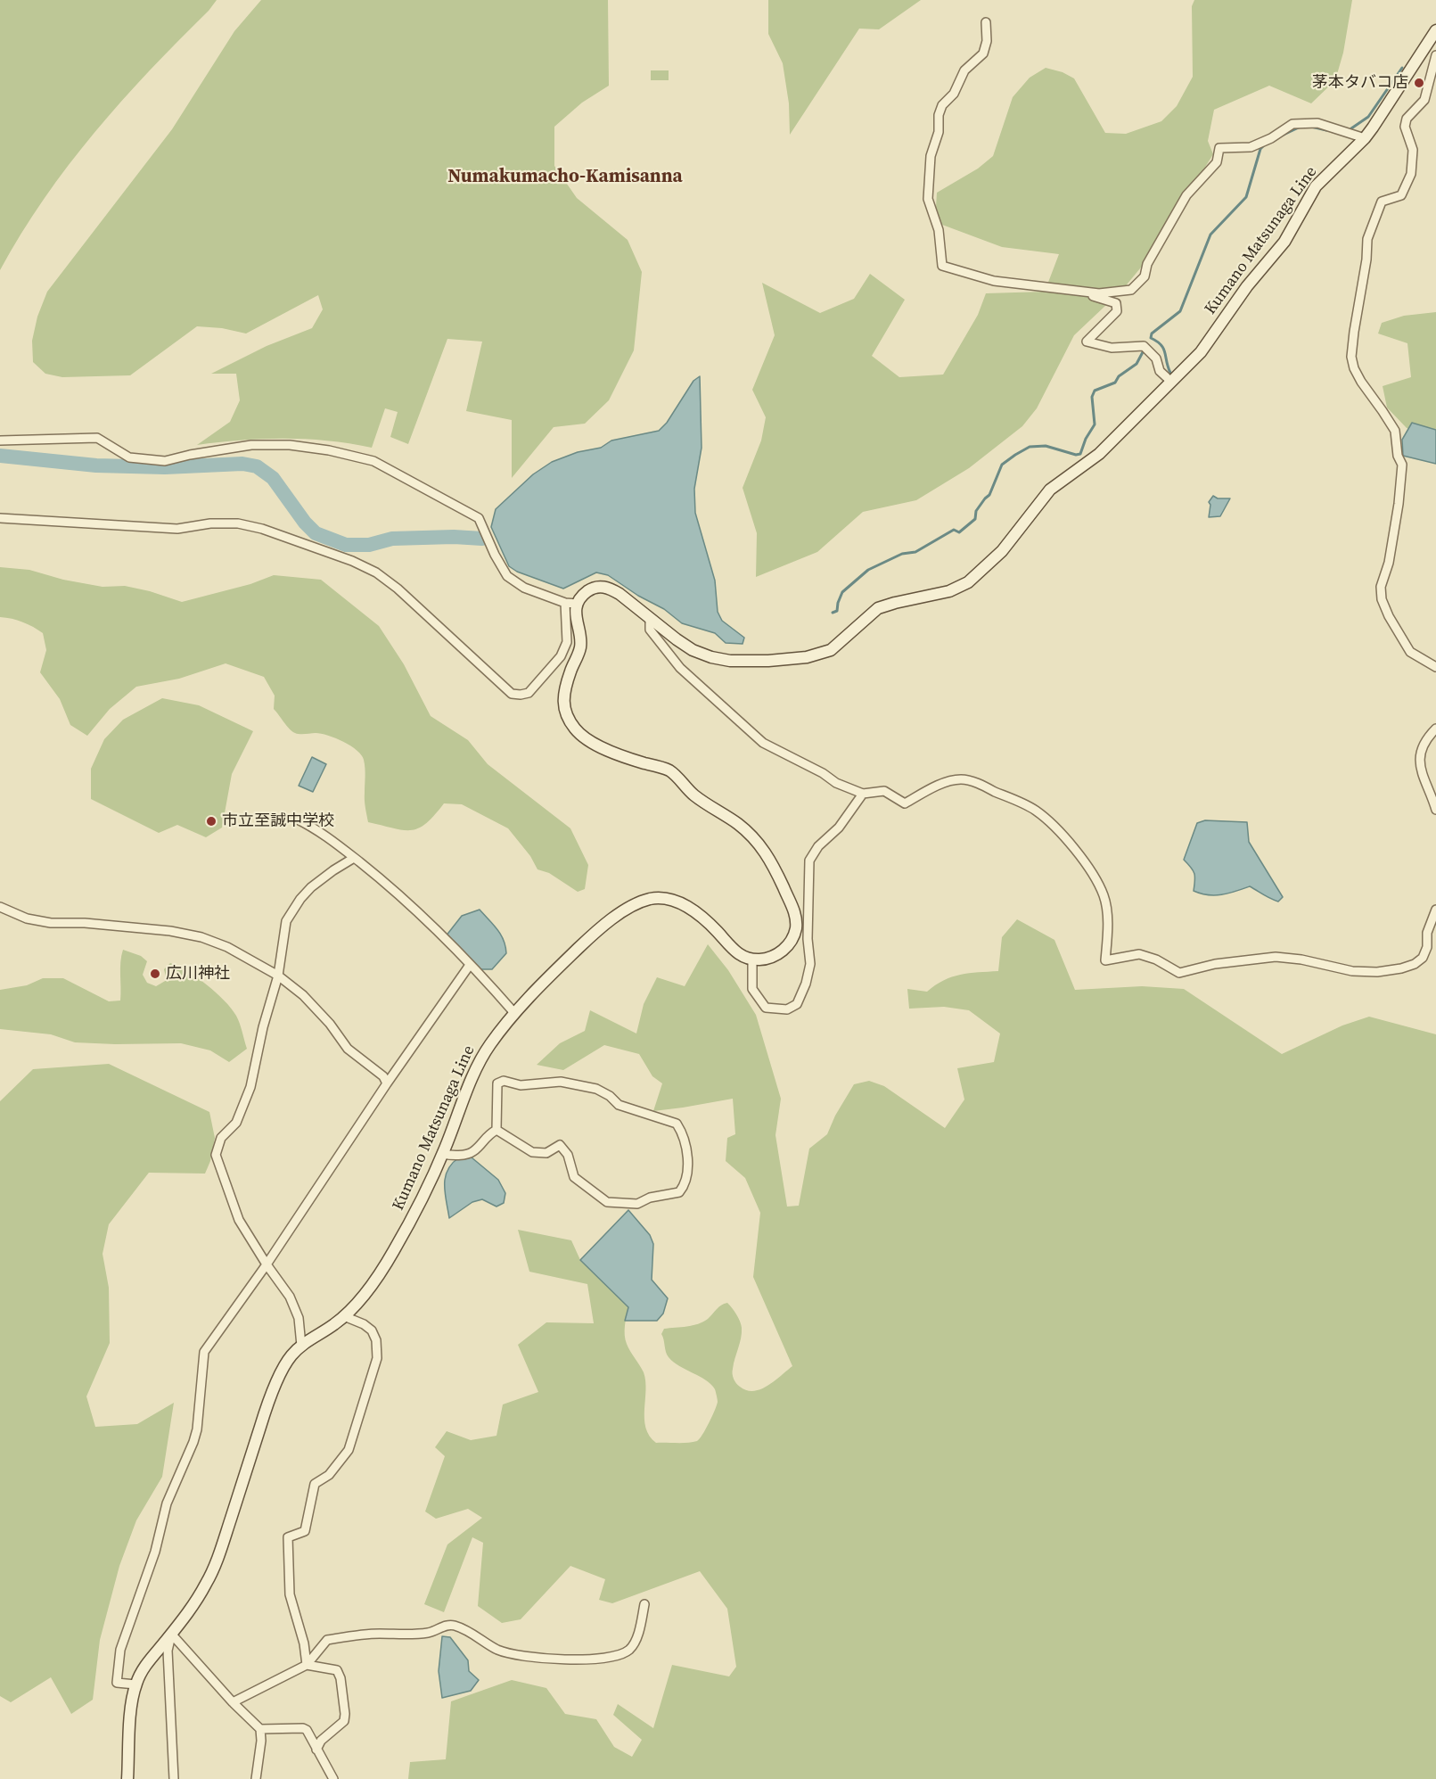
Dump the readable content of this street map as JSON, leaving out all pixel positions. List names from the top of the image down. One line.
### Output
{"streets":{"main road":["Kumano Matsunaga Line"]},"districts":["Numakumacho-Kamisanna"],"places":["茅本タバコ店","市立至誠中学校","広川神社"]}
